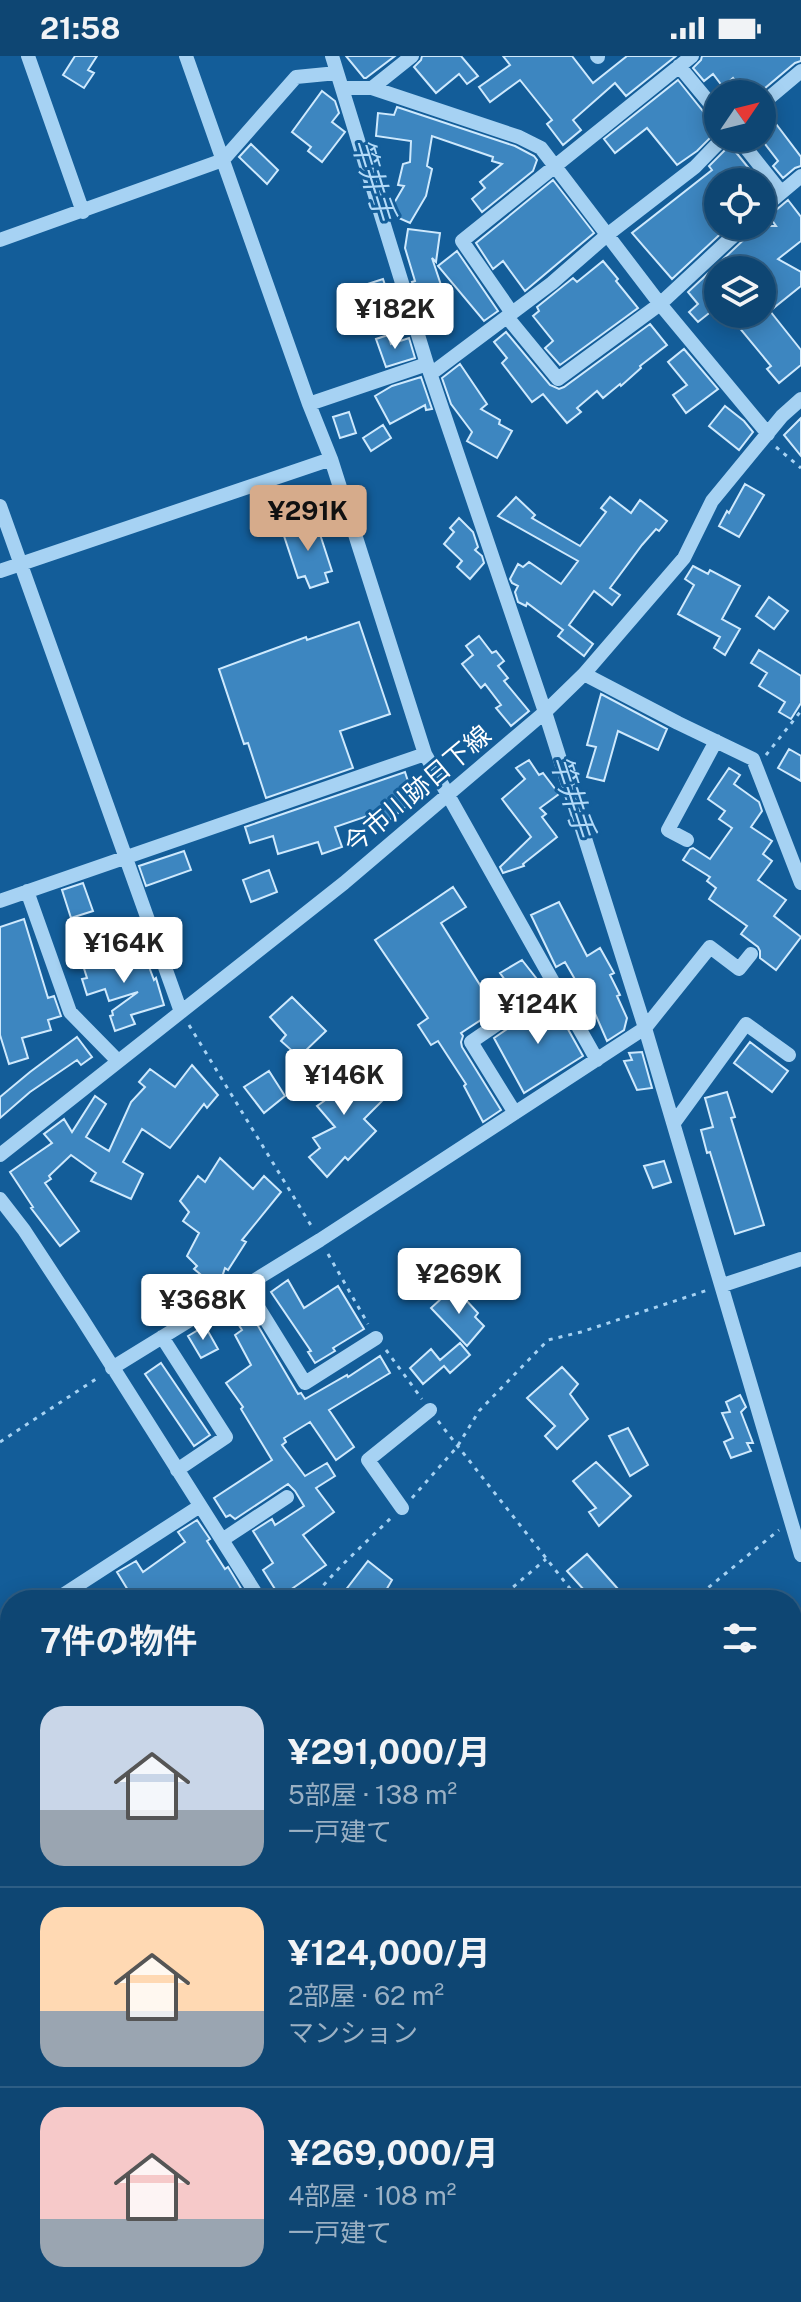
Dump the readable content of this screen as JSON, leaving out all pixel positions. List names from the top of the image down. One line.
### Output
{"streets":{"street":["今市川跡日下線"]},"water":["竿井手"],"north":"top right","page":{"status":"21:58","price":["¥182K","¥291K","¥164K","¥124K","¥146K","¥269K","¥368K"],"heading":"7件の物件","list":[{"name":"¥291,000/月","note":"5部屋 · 138 m² · 一戸建て"},{"name":"¥124,000/月","note":"2部屋 · 62 m² · マンション"},{"name":"¥269,000/月","note":"4部屋 · 108 m² · 一戸建て"}]}}
